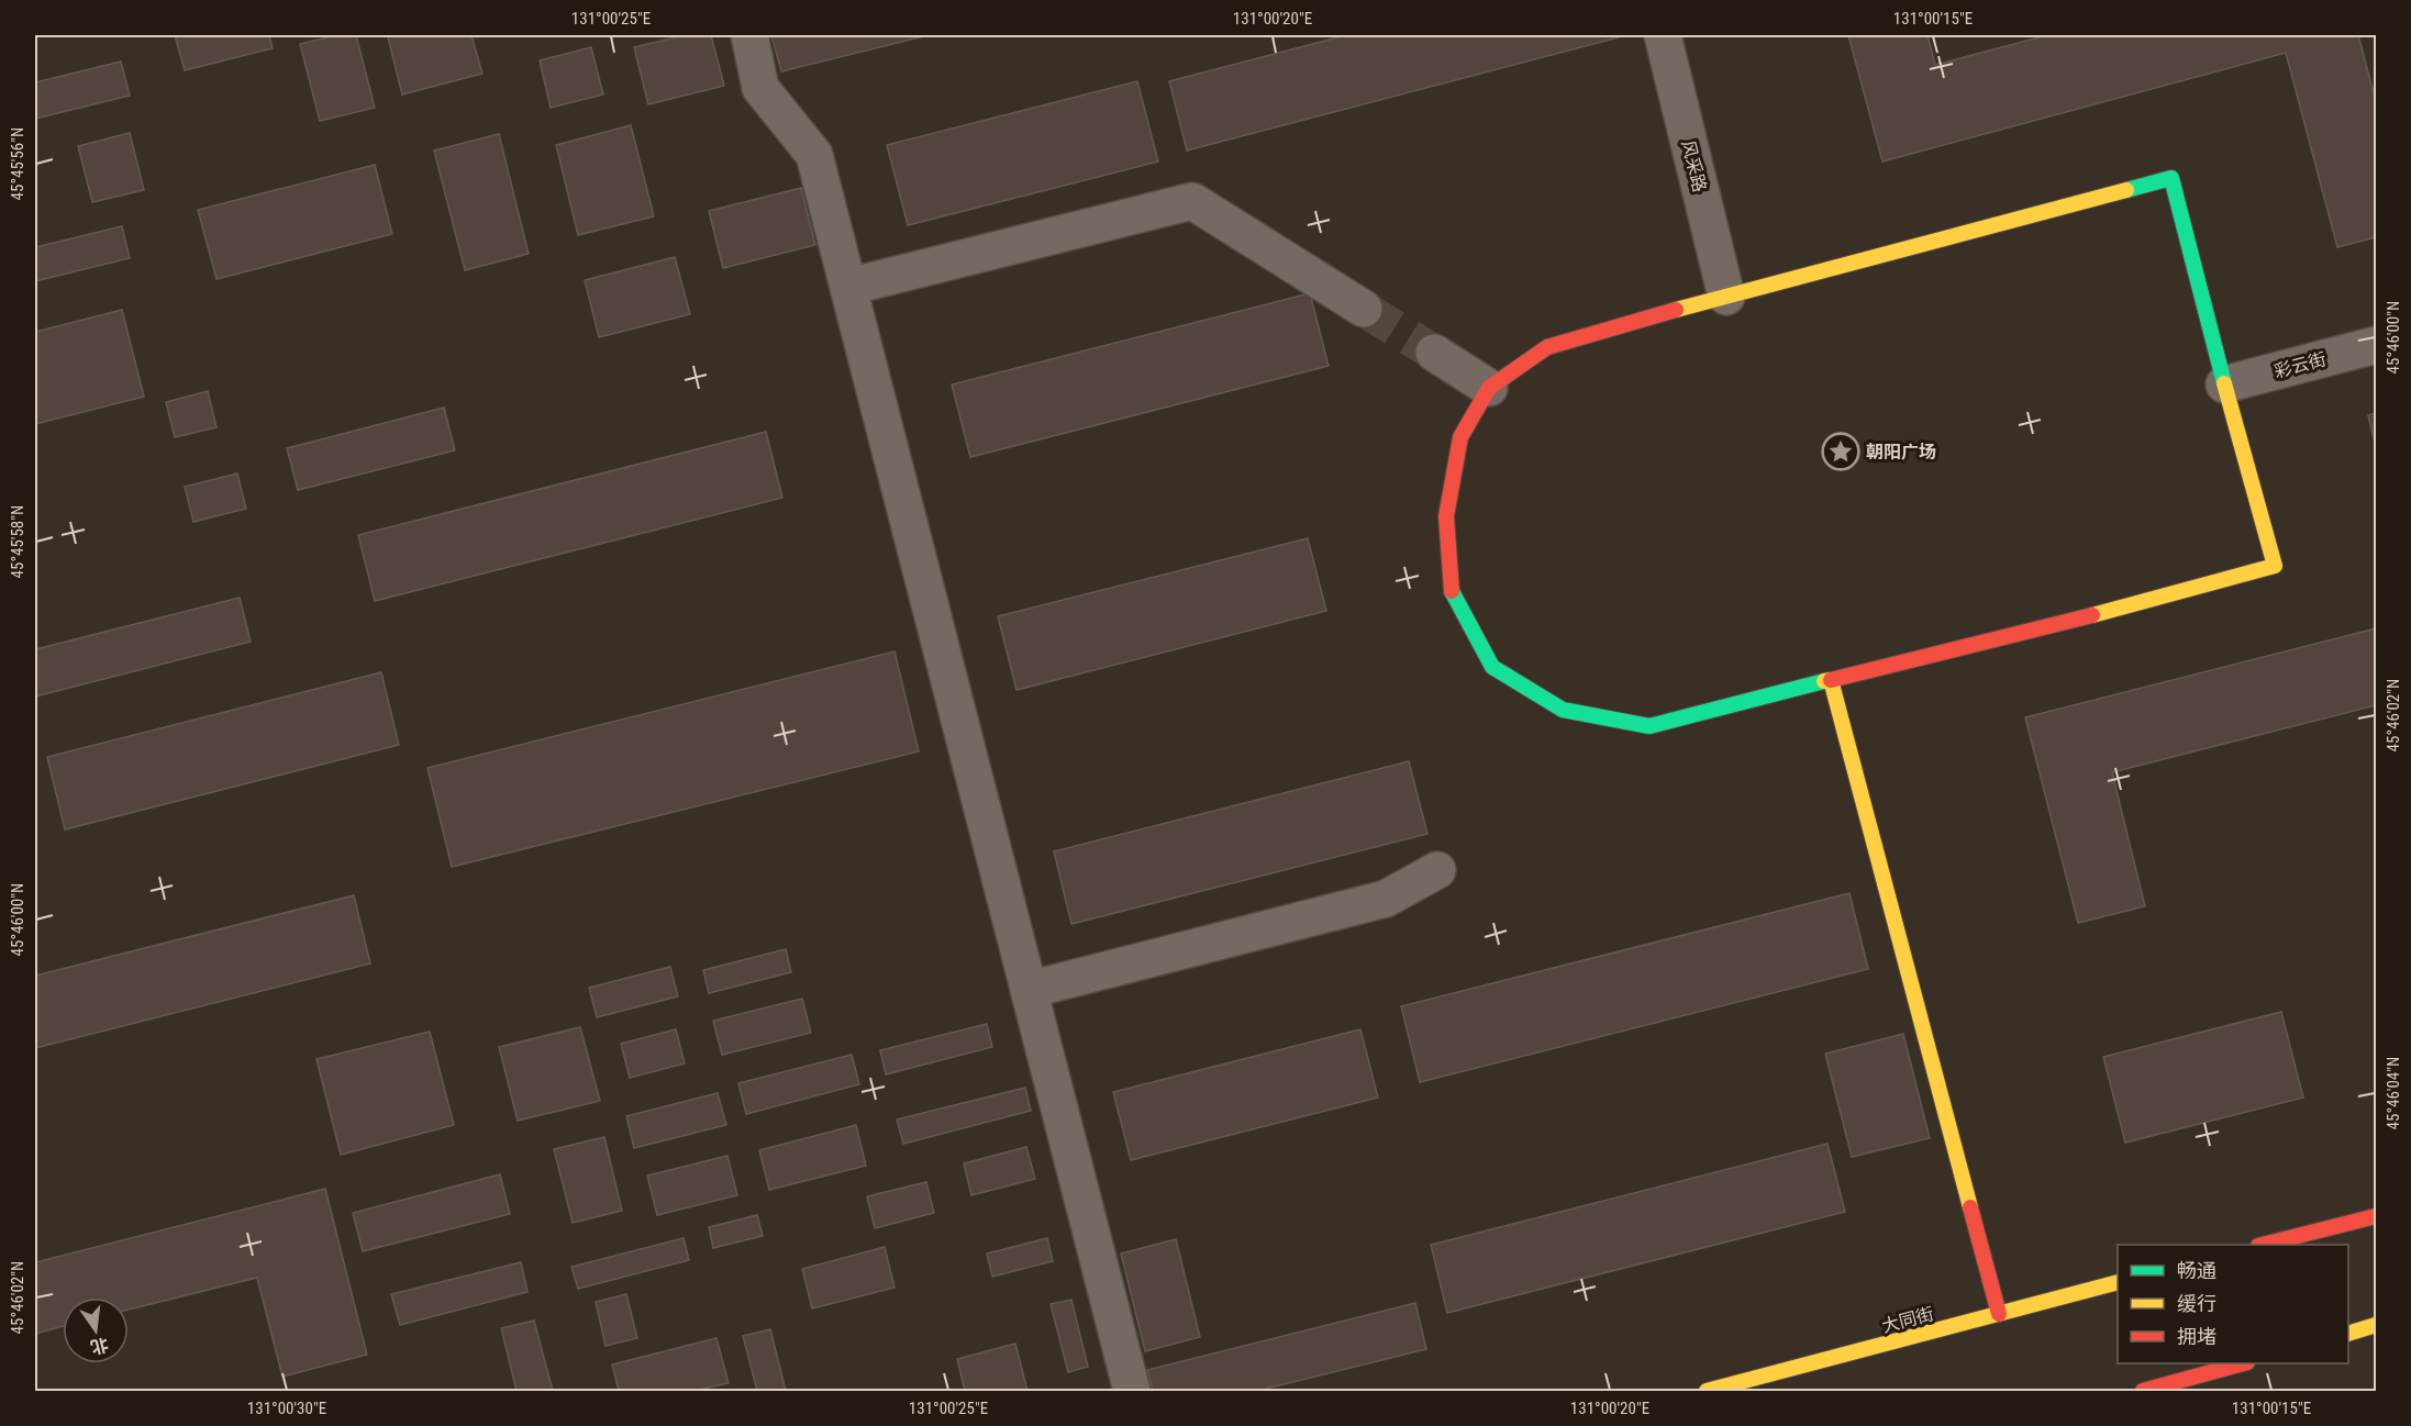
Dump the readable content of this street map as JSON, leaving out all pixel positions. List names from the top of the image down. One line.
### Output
{"streets":{"street":["风采路","彩云街","大同街"]},"places":{"place":["朝阳广场"]},"legend":["畅通","缓行","拥堵"],"north":"bottom","coordinates":["131°00'25\"E","131°00'20\"E","131°00'15\"E","45°45'56\"N","45°46'00\"N","45°45'58\"N","45°46'02\"N","45°46'04\"N","131°00'30\"E"]}
